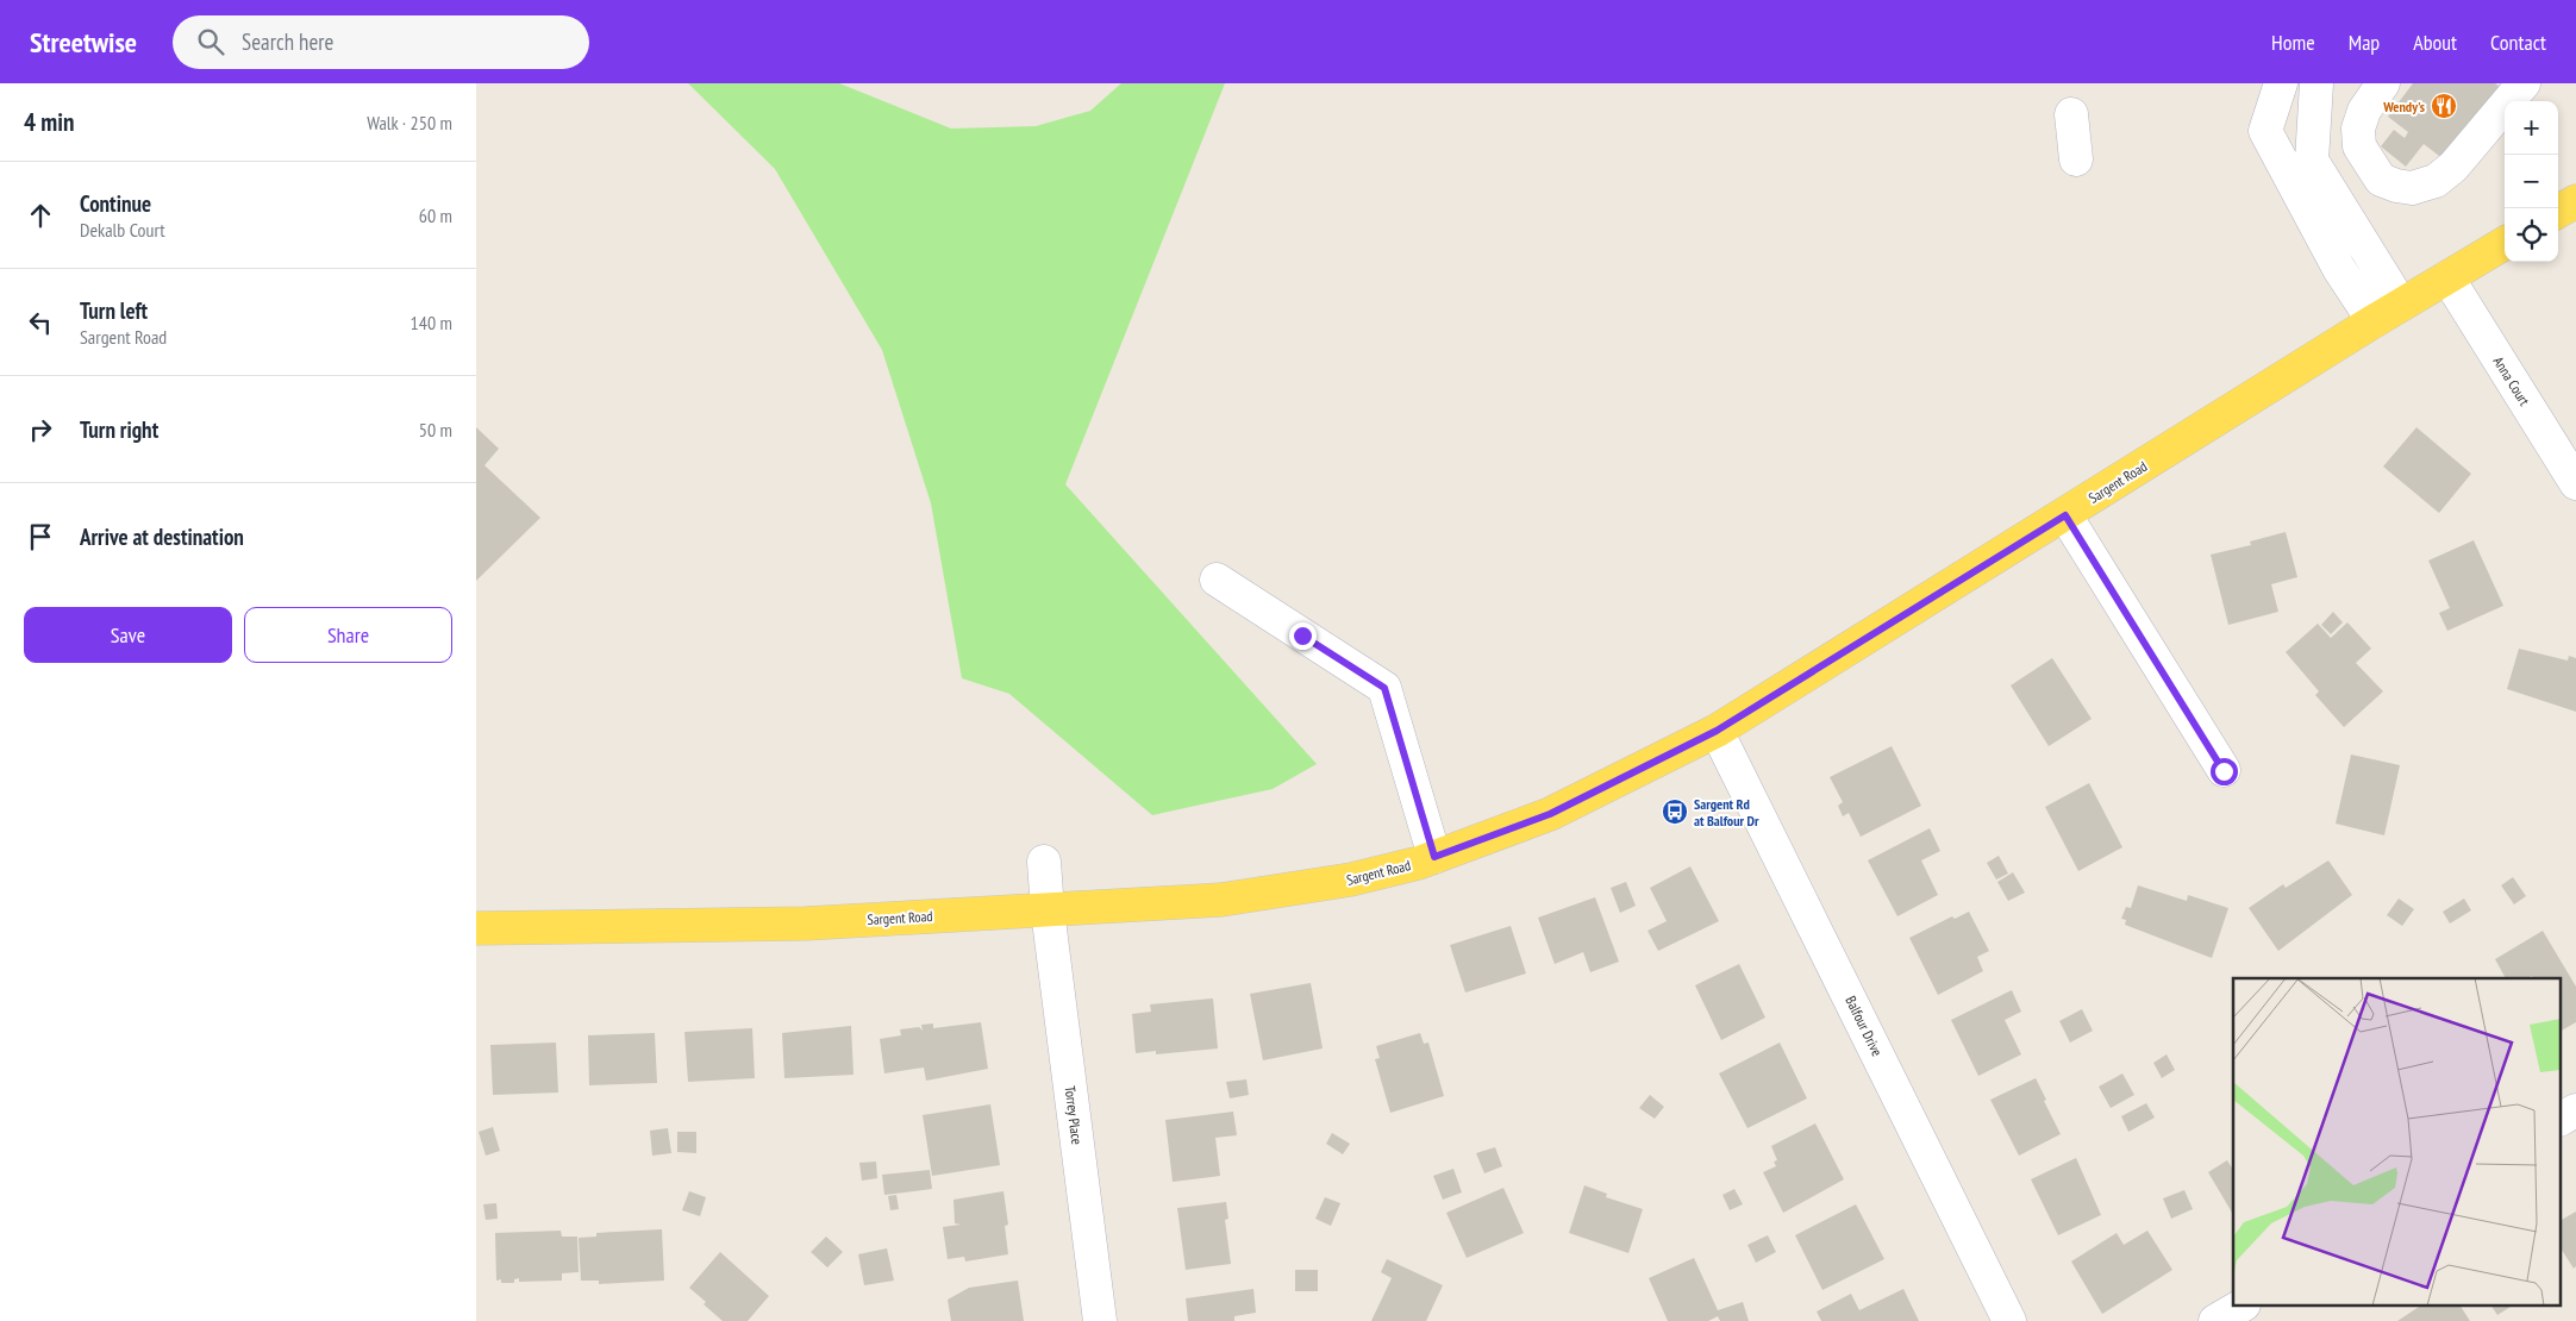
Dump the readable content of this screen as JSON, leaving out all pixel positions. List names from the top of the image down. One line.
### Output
{"streets":{"main road":["Sargent Road"],"street":["Anna Court","Balfour Drive","Torrey Place"]},"crossings":[["Anna Court","Sargent Road"],["Sargent Road","Balfour Drive"],["Sargent Road","Torrey Place"]],"places":{"restaurant":["Wendy's"],"bus stop":["Sargent Rd at Balfour Dr"]},"page":{"header":"Streetwise","search":"Search here","nav":["Home","Map","About","Contact"],"heading":["4 min","Walk · 250 m"],"map_buttons":["+","−"],"list":[["Continue","Dekalb Court","60 m"],["Turn left","Sargent Road","140 m"],["Turn right","50 m"],"Arrive at destination"],"buttons":["Save","Share"]}}
